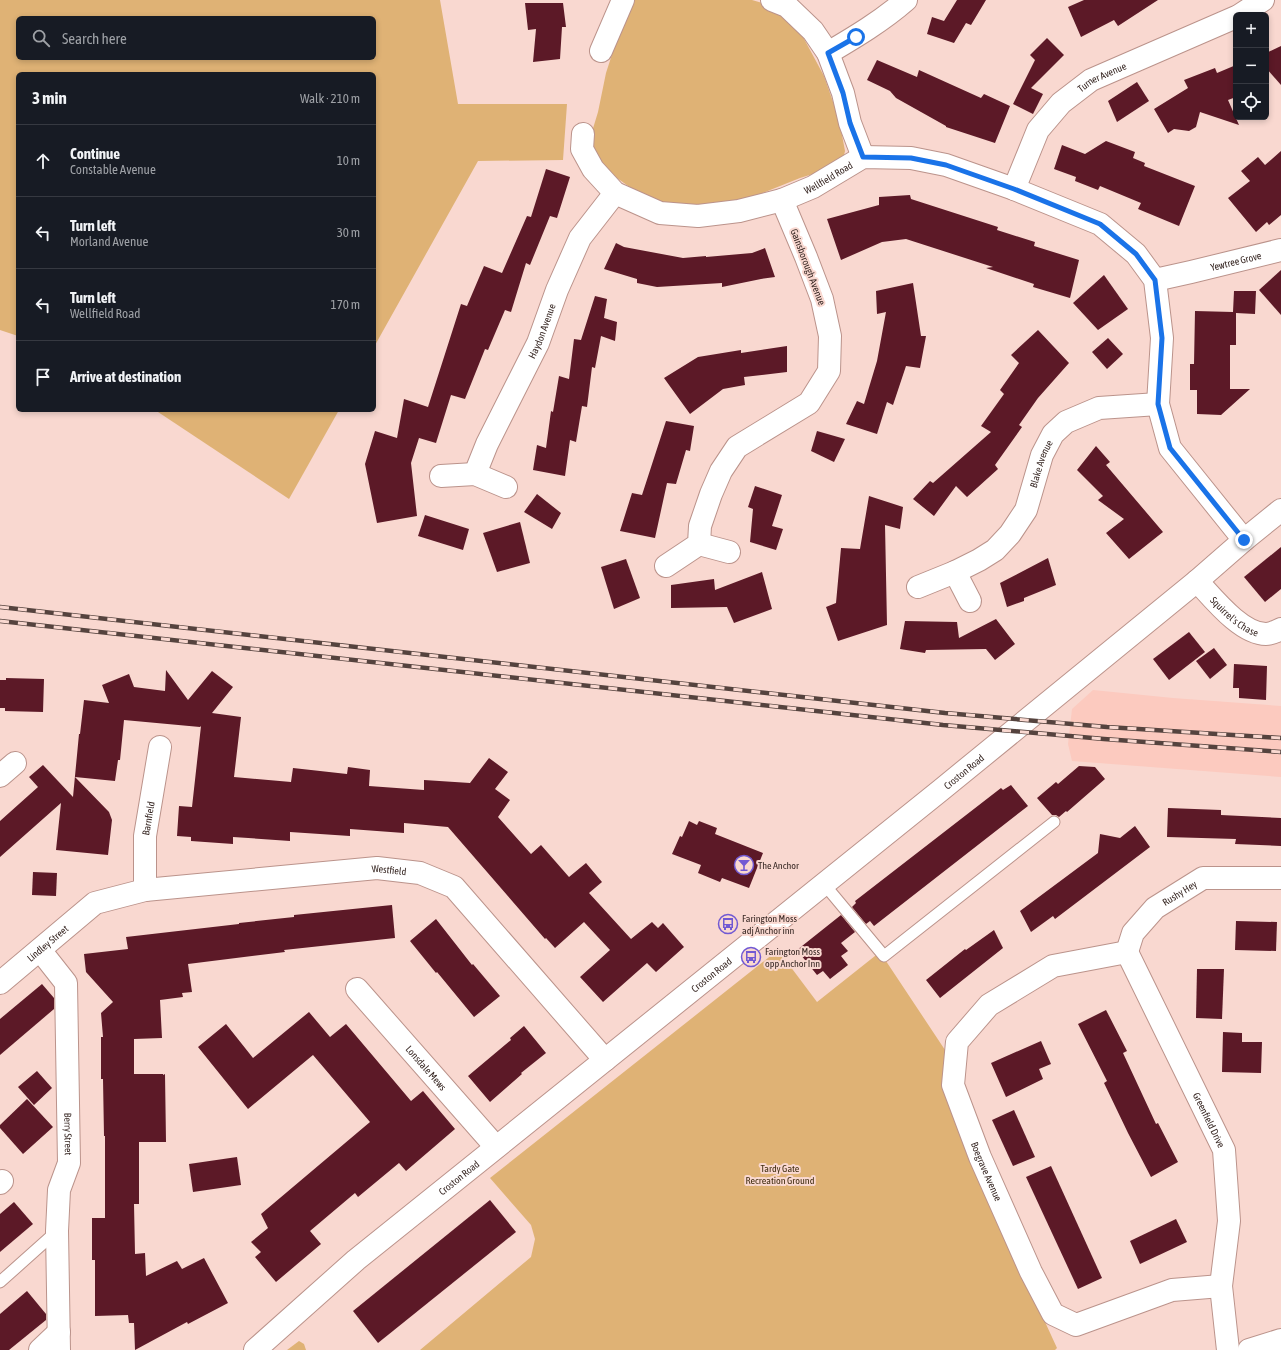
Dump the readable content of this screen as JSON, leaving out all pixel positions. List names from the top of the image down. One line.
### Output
{"streets":{"street":["Turner Avenue","Wellfield Road","Yewtree Grove","Gainsborough Avenue","Haydon Avenue","Blake Avenue","Squirrel's Chase","Croston Road","Barnfield","Westfield","Rushy Hey","Lindley Street","Lonsdale Mews","Greenfield Drive","Berry Street","Boegrave Avenue"]},"crossings":[["Turner Avenue","Wellfield Road"],["Wellfield Road","Yewtree Grove"],["Wellfield Road","Gainsborough Avenue"],["Wellfield Road","Haydon Avenue"],["Wellfield Road","Blake Avenue"],["Wellfield Road","Croston Road"],["Squirrel's Chase","Croston Road"],["Croston Road","Westfield"],["Croston Road","Lonsdale Mews"],["Barnfield","Westfield"],["Westfield","Lindley Street"],["Rushy Hey","Greenfield Drive"],["Rushy Hey","Boegrave Avenue"],["Lindley Street","Berry Street"],["Greenfield Drive","Boegrave Avenue"]],"parks":["Tardy Gate Recreation Ground"],"places":{"bar":["The Anchor"],"bus stop":["Farington Moss adj Anchor inn","Farington Moss opp Anchor Inn"]},"page":{"map_buttons":["+","−"],"search":"Search here","heading":["3 min","Walk · 210 m"],"list":[["Continue","Constable Avenue","10 m"],["Turn left","Morland Avenue","30 m"],["Turn left","Wellfield Road","170 m"],"Arrive at destination"]}}
